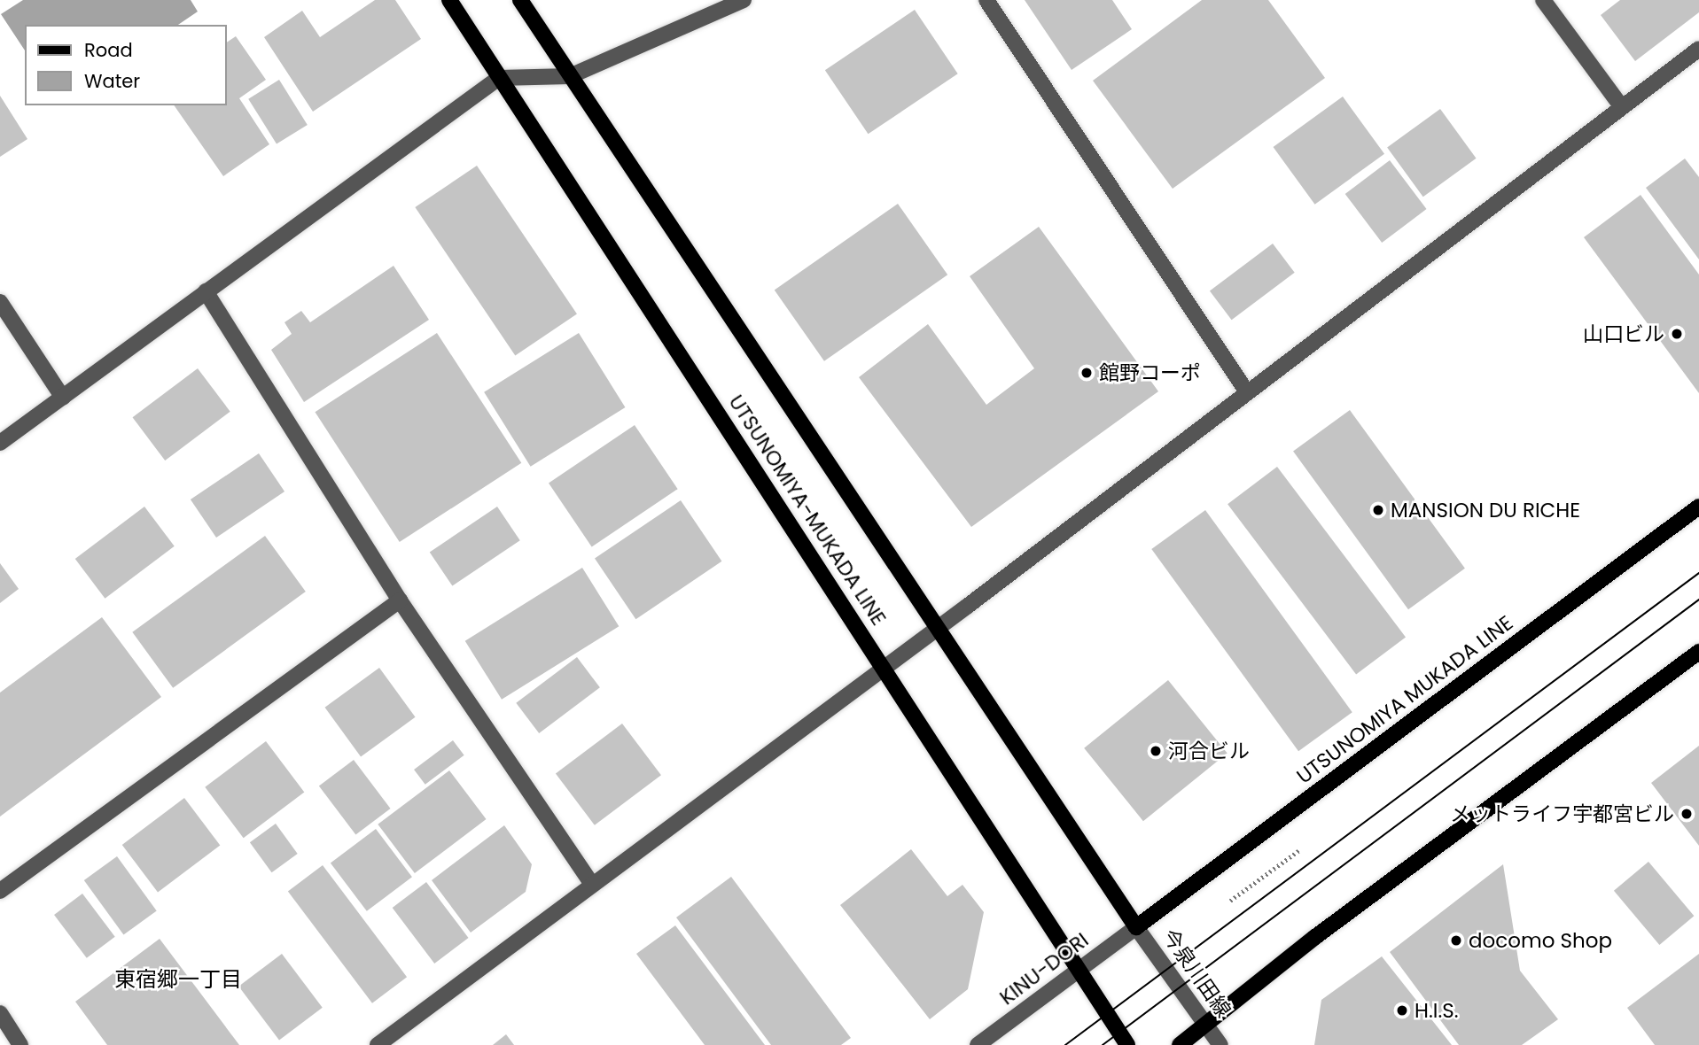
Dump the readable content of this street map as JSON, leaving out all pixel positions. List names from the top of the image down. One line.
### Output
{"streets":{"main road":["UTSUNOMIYA-MUKADA LINE","UTSUNOMIYA MUKADA LINE"],"street":["KINU-DORI","今泉川田線"]},"crossings":[["UTSUNOMIYA-MUKADA LINE","UTSUNOMIYA MUKADA LINE"],["UTSUNOMIYA-MUKADA LINE","KINU-DORI"],["UTSUNOMIYA-MUKADA LINE","今泉川田線"],["UTSUNOMIYA MUKADA LINE","KINU-DORI"],["UTSUNOMIYA MUKADA LINE","今泉川田線"],["KINU-DORI","今泉川田線"]],"districts":["東宿郷一丁目"],"places":["山口ビル","館野コーポ","MANSION DU RICHE","河合ビル","メットライフ宇都宮ビル","docomo Shop","H.I.S."],"legend":["Road","Water"]}
